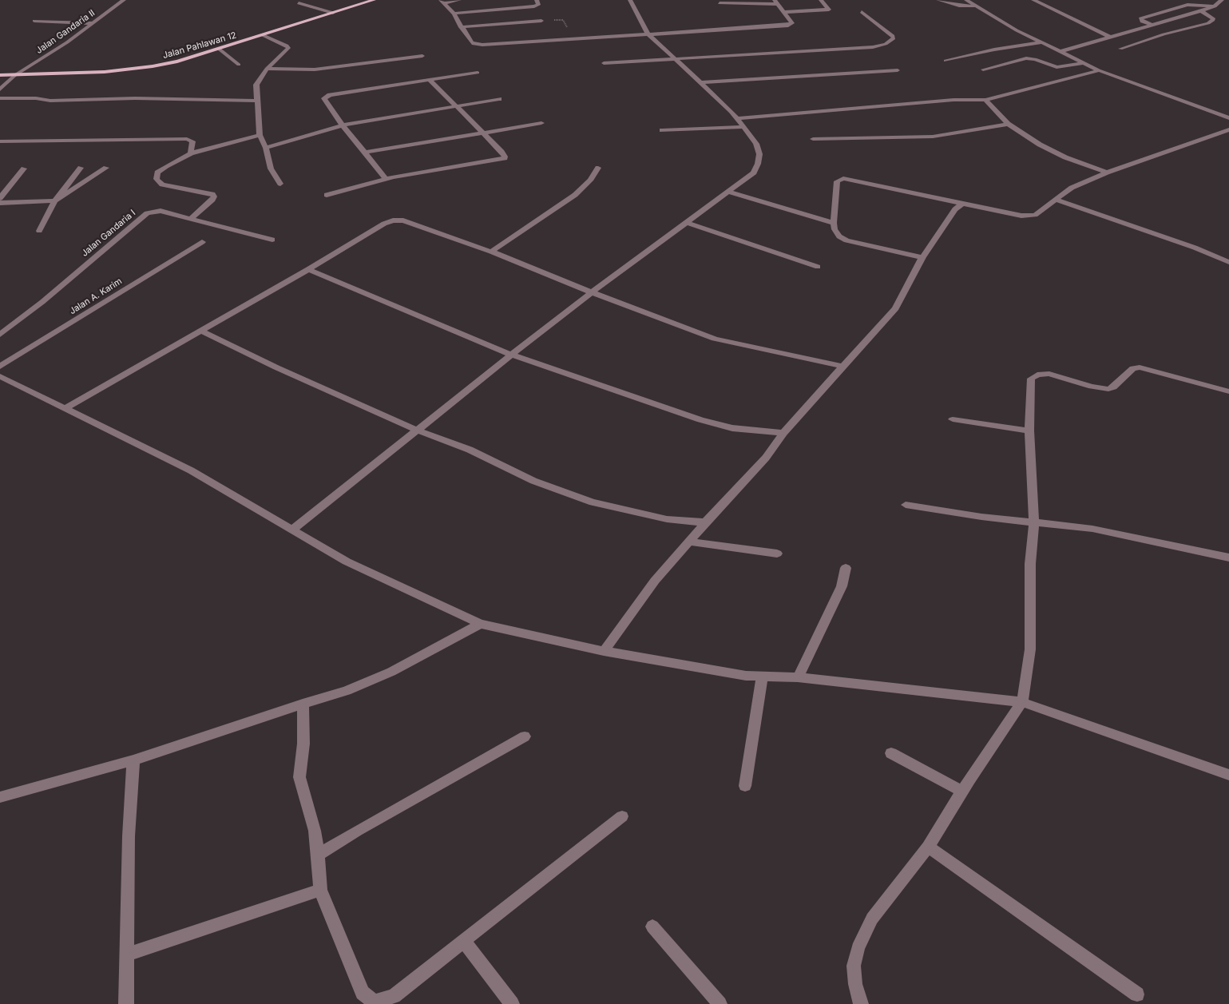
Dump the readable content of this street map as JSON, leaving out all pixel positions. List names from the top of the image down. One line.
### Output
{"streets":{"main road":["Jalan Pahlawan 12"],"street":["Jalan Gandaria II","Jalan Gandaria I","Jalan A. Karim"]},"crossings":[["Jalan Gandaria II","Jalan Pahlawan 12"]]}
